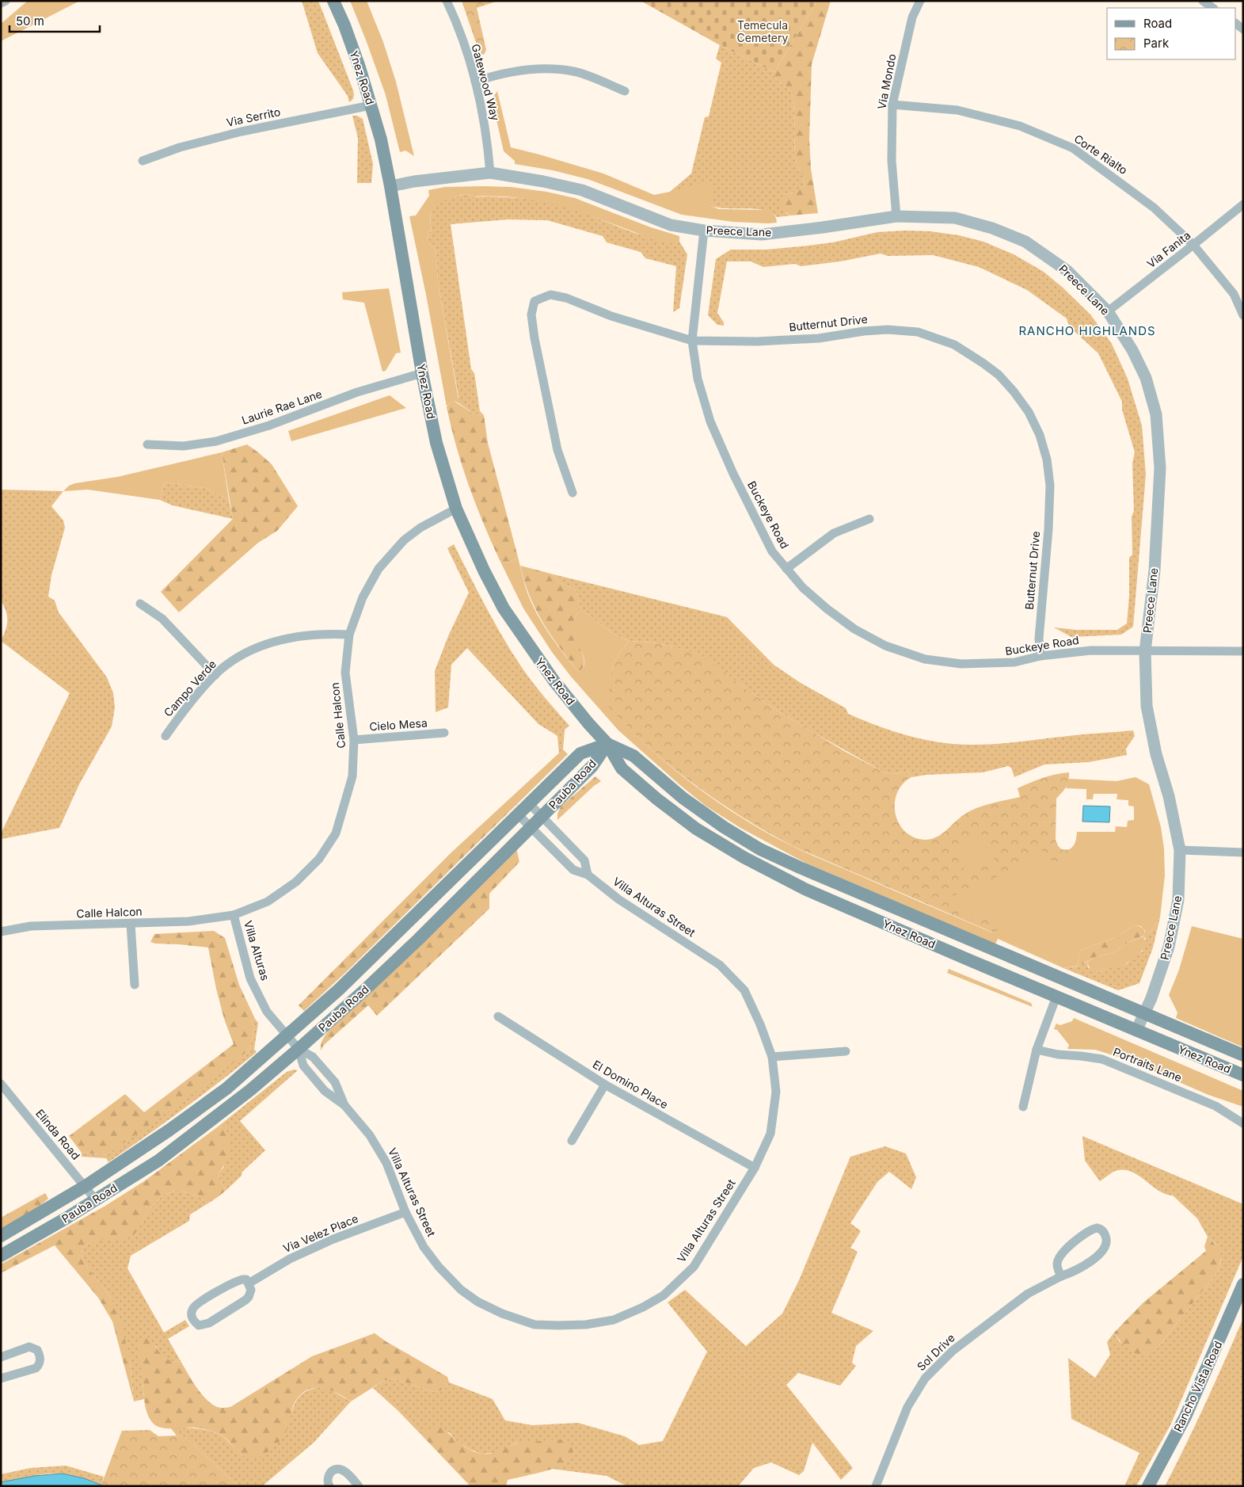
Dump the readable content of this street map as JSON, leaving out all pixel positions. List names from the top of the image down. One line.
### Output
{"streets":{"main road":["Ynez Road","Pauba Road","Rancho Vista Road"],"street":["Via Mondo","Gatewood Way","Via Serrito","Corte Rialto","Preece Lane","Via Fanita","Butternut Drive","Laurie Rae Lane","Buckeye Road","Campo Verde","Calle Halcon","Cielo Mesa","Villa Alturas Street","Villa Alturas","Portraits Lane","El Domino Place","Elinda Road","Via Velez Place","Sol Drive"]},"crossings":[["Ynez Road","Via Serrito"],["Ynez Road","Preece Lane"],["Ynez Road","Laurie Rae Lane"],["Ynez Road","Calle Halcon"],["Ynez Road","Pauba Road"],["Via Mondo","Corte Rialto"],["Via Mondo","Preece Lane"],["Gatewood Way","Preece Lane"],["Corte Rialto","Via Fanita"],["Preece Lane","Via Fanita"],["Preece Lane","Buckeye Road"],["Butternut Drive","Buckeye Road"],["Campo Verde","Calle Halcon"],["Calle Halcon","Cielo Mesa"],["Calle Halcon","Villa Alturas"],["Pauba Road","Villa Alturas Street"],["Pauba Road","Villa Alturas"],["Pauba Road","Elinda Road"],["Villa Alturas Street","Villa Alturas"],["Villa Alturas Street","El Domino Place"],["Villa Alturas Street","Via Velez Place"]],"districts":["RANCHO HIGHLANDS"],"parks":["Temecula Cemetery"],"legend":["Road","Park"],"scale_bar":"50 m"}
